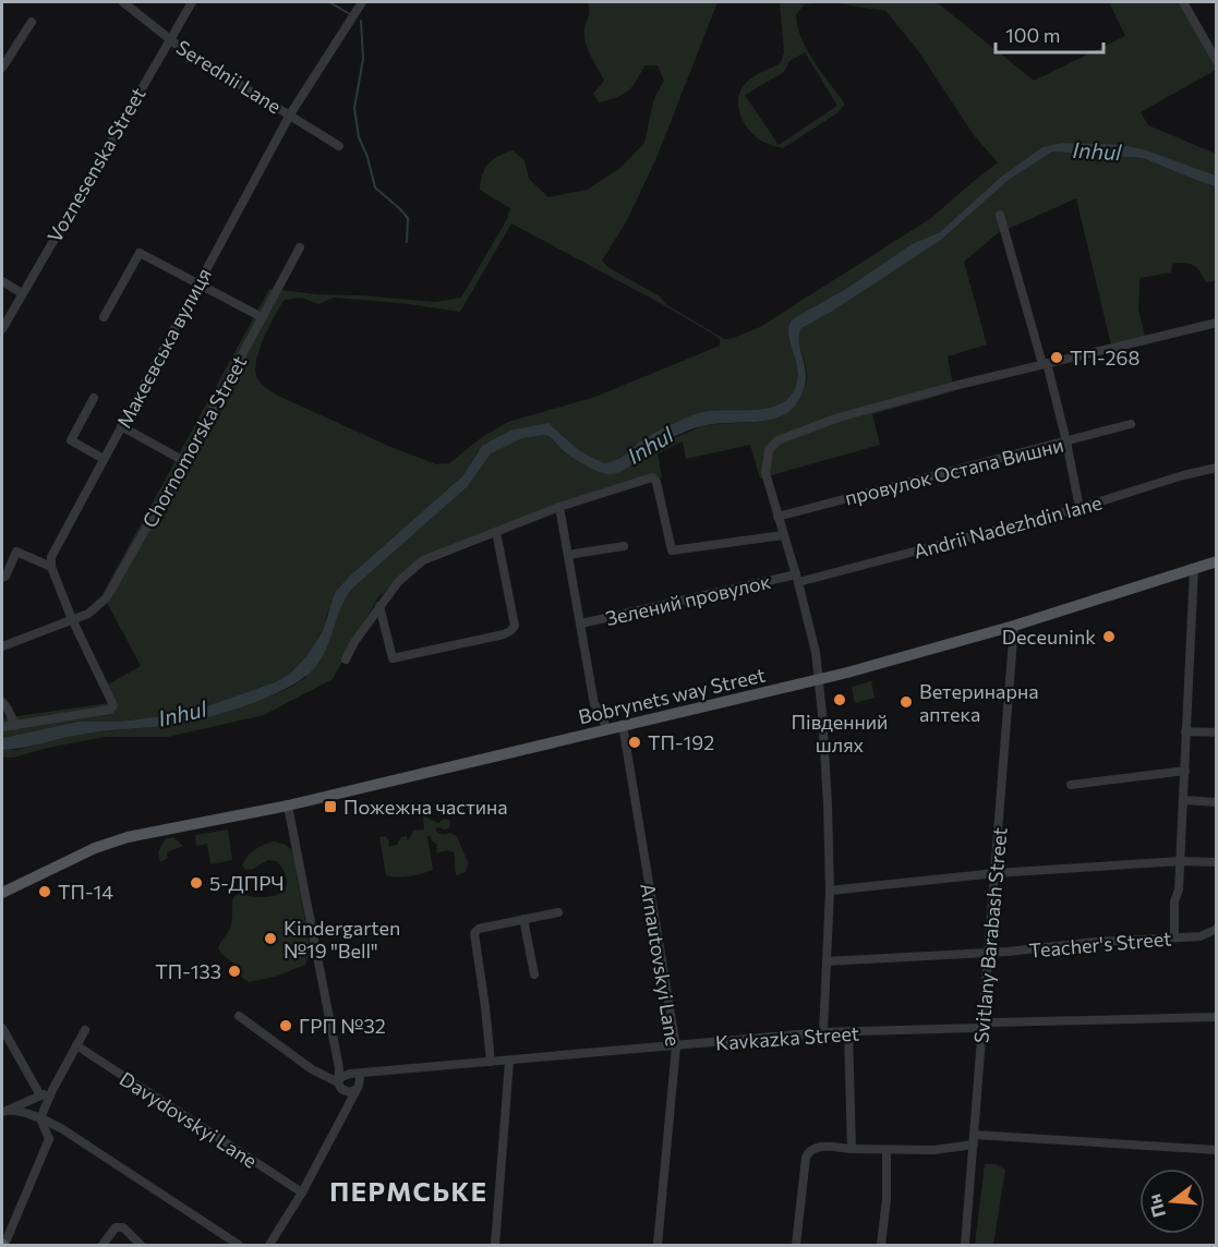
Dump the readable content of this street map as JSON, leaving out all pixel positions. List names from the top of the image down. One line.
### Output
{"streets":{"main road":["Bobrynets way Street"],"street":["Serednii Lane","Voznesenska Street","Макеєвська вулиця","Chornomorska Street","провулок Остапа Вишни","Andrii Nadezhdin lane","Зелений провулок","Svitlany Barabash Street","Teacher's Street","Arnautovskyi Lane","Kavkazka Street","Davydovskyi Lane"]},"crossings":[["Serednii Lane","Voznesenska Street"],["Serednii Lane","Макеєвська вулиця"],["Andrii Nadezhdin lane","Зелений провулок"],["Bobrynets way Street","Svitlany Barabash Street"],["Bobrynets way Street","Arnautovskyi Lane"],["Svitlany Barabash Street","Teacher's Street"],["Svitlany Barabash Street","Kavkazka Street"],["Arnautovskyi Lane","Kavkazka Street"]],"districts":["ПЕРМСЬКЕ"],"water":["Inhul"],"places":{"other":["ТП-268","Deceunink","Південний шлях","Ветеринарна аптека","ТП-192","5-ДПРЧ","ТП-14","Kindergarten №19 \"Bell\"","ТП-133","ГРП №32"],"transit":["Пожежна частина"]},"scale_bar":"100 m","north":"left"}
